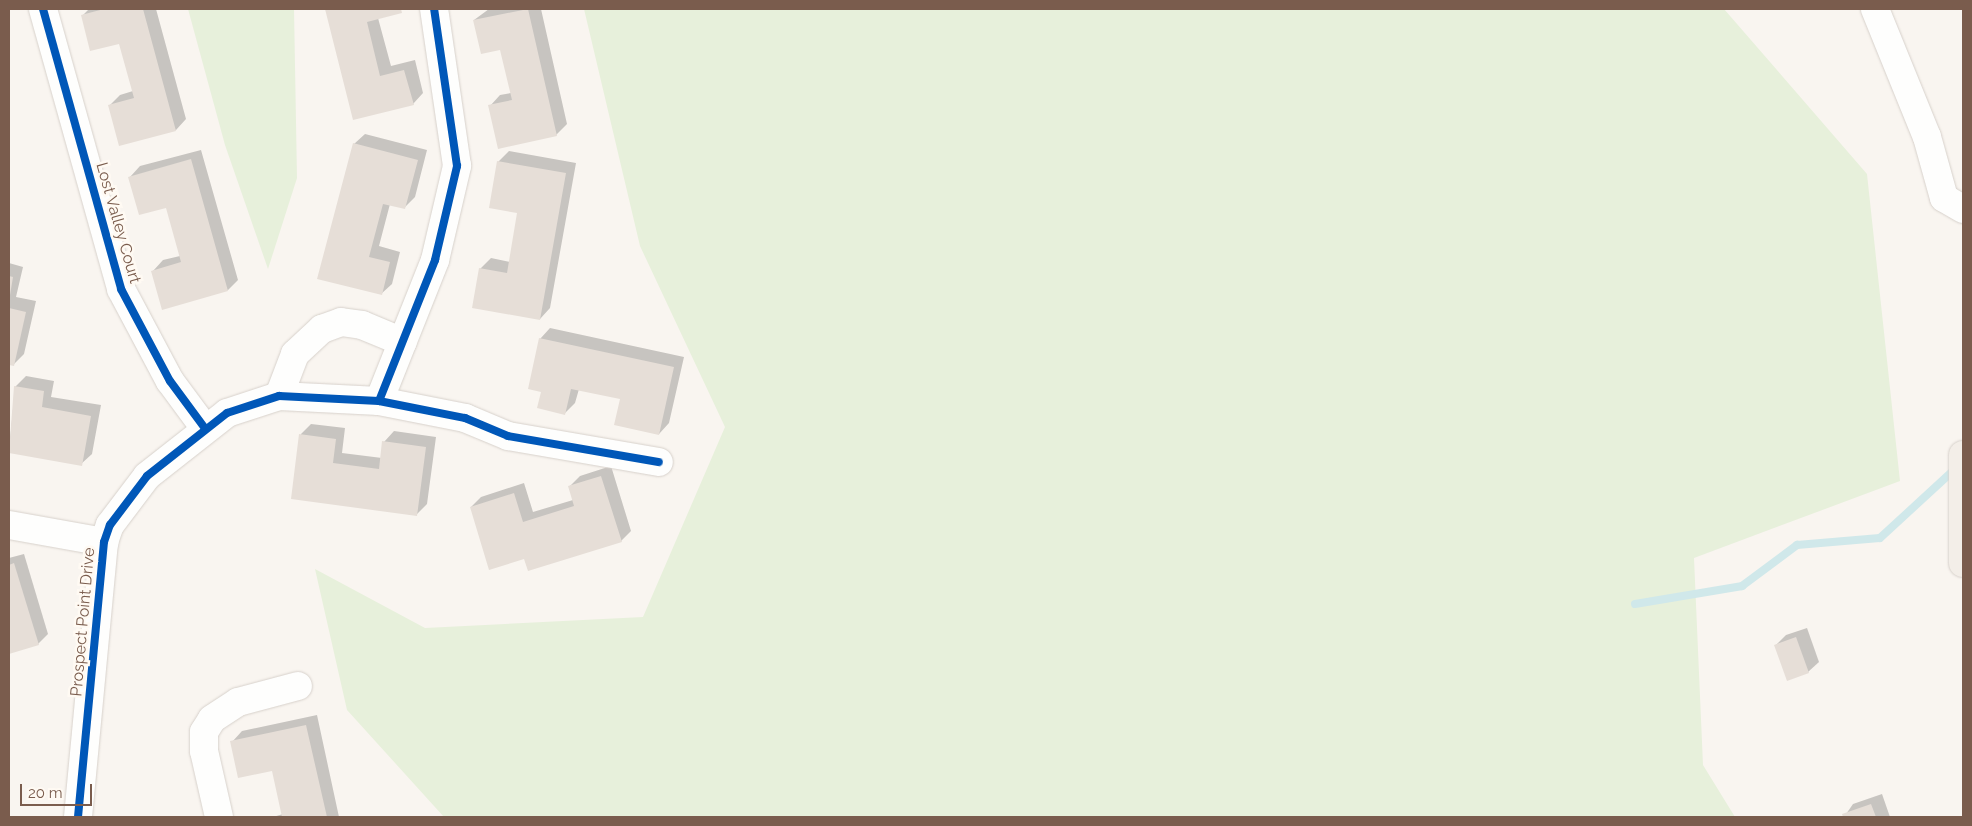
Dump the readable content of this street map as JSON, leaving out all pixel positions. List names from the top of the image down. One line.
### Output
{"streets":{"street":["Lost Valley Court","Prospect Point Drive"]},"crossings":[["Lost Valley Court","Prospect Point Drive"]],"scale_bar":"20 m"}
